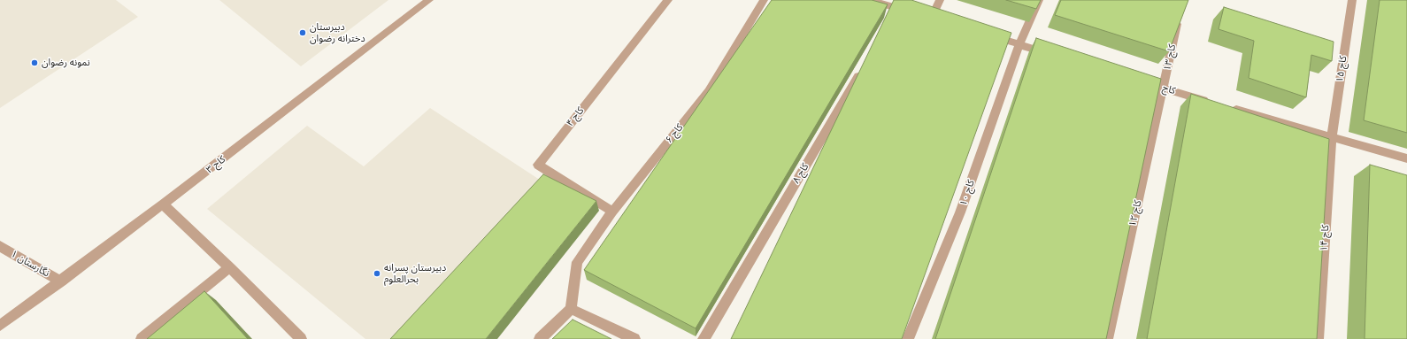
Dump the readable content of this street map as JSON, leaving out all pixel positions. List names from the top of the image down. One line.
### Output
{"streets":{"street":["کاج ۱۳","کاج ۱۵","کاج","کاج ۴","کاج ۶","کاج ۳","کاج ۸","کاج ۱۰","کاج ۱۲","کاج ۱۴","نگارستان ۱"]},"crossings":[["کاج ۱۳","کاج"],["کاج ۱۳","کاج ۱۲"],["کاج ۱۵","کاج ۱۴"],["کاج","کاج ۱۲"],["کاج ۴","کاج ۶"],["کاج ۳","نگارستان ۱"]],"places":["دبیرستان دخترانه رضوان","نمونه رضوان","دبیرستان پسرانه بحرالعلوم"]}
